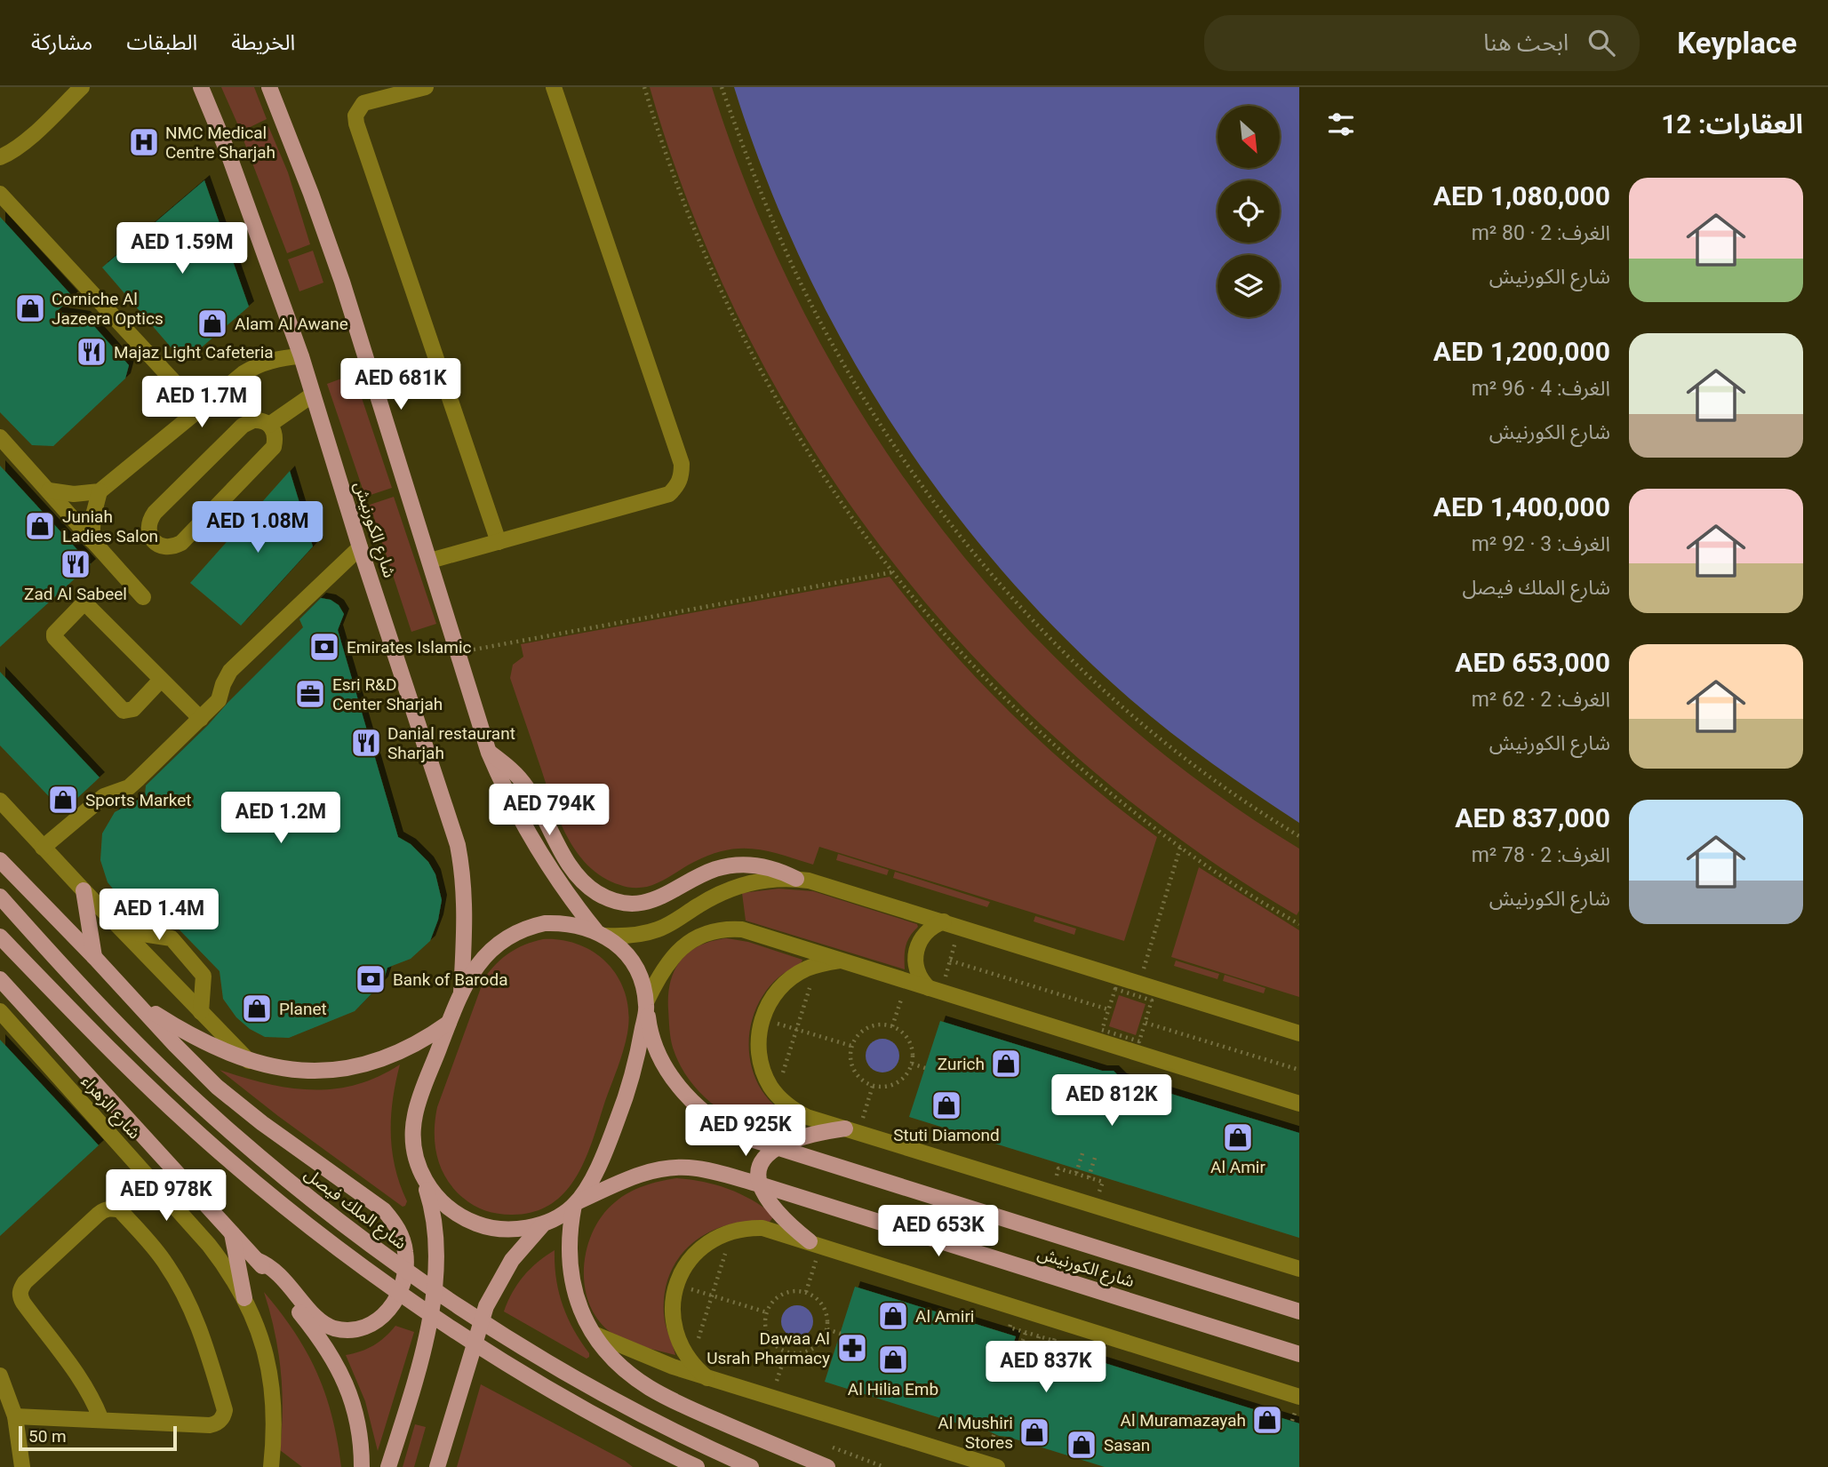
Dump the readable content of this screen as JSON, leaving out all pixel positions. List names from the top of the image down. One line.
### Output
{"streets":{"main road":["شارع الكورنيش","شارع الملك فيصل"],"street":["شارع الزهراء"]},"places":{"hospital":["NMC Medical Centre Sharjah"],"shop":["Corniche Al Jazeera Optics","Alam Al Awane","Juniah Ladies Salon","Sports Market","Planet","Zurich","Stuti Diamond","Al Amir","Al Amiri","Al Hilia Emb","Al Muramazayah","Al Mushiri Stores","Sasan"],"restaurant":["Majaz Light Cafeteria","Zad Al Sabeel","Danial restaurant Sharjah"],"bank":["Emirates Islamic","Bank of Baroda"],"office":["Esri R&D Center Sharjah"],"pharmacy":["Dawaa Al Usrah Pharmacy"]},"scale_bar":"50 m","north":"bottom right","page":{"header":"Keyplace","search":"ابحث هنا","nav":["الخريطة","الطبقات","مشاركة"],"heading":"العقارات: 12","list":[{"name":"AED 1,080,000","note":"الغرف: 2 · 80 m² · شارع الكورنيش"},{"name":"AED 1,200,000","note":"الغرف: 4 · 96 m² · شارع الكورنيش"},{"name":"AED 1,400,000","note":"الغرف: 3 · 92 m² · شارع الملك فيصل"},{"name":"AED 653,000","note":"الغرف: 2 · 62 m² · شارع الكورنيش"},{"name":"AED 837,000","note":"الغرف: 2 · 78 m² · شارع الكورنيش"}],"price":["AED 1.59M","AED 681K","AED 1.7M","AED 1.08M","AED 794K","AED 1.2M","AED 1.4M","AED 812K","AED 925K","AED 978K","AED 653K","AED 837K"],"scale":"50 m"}}
